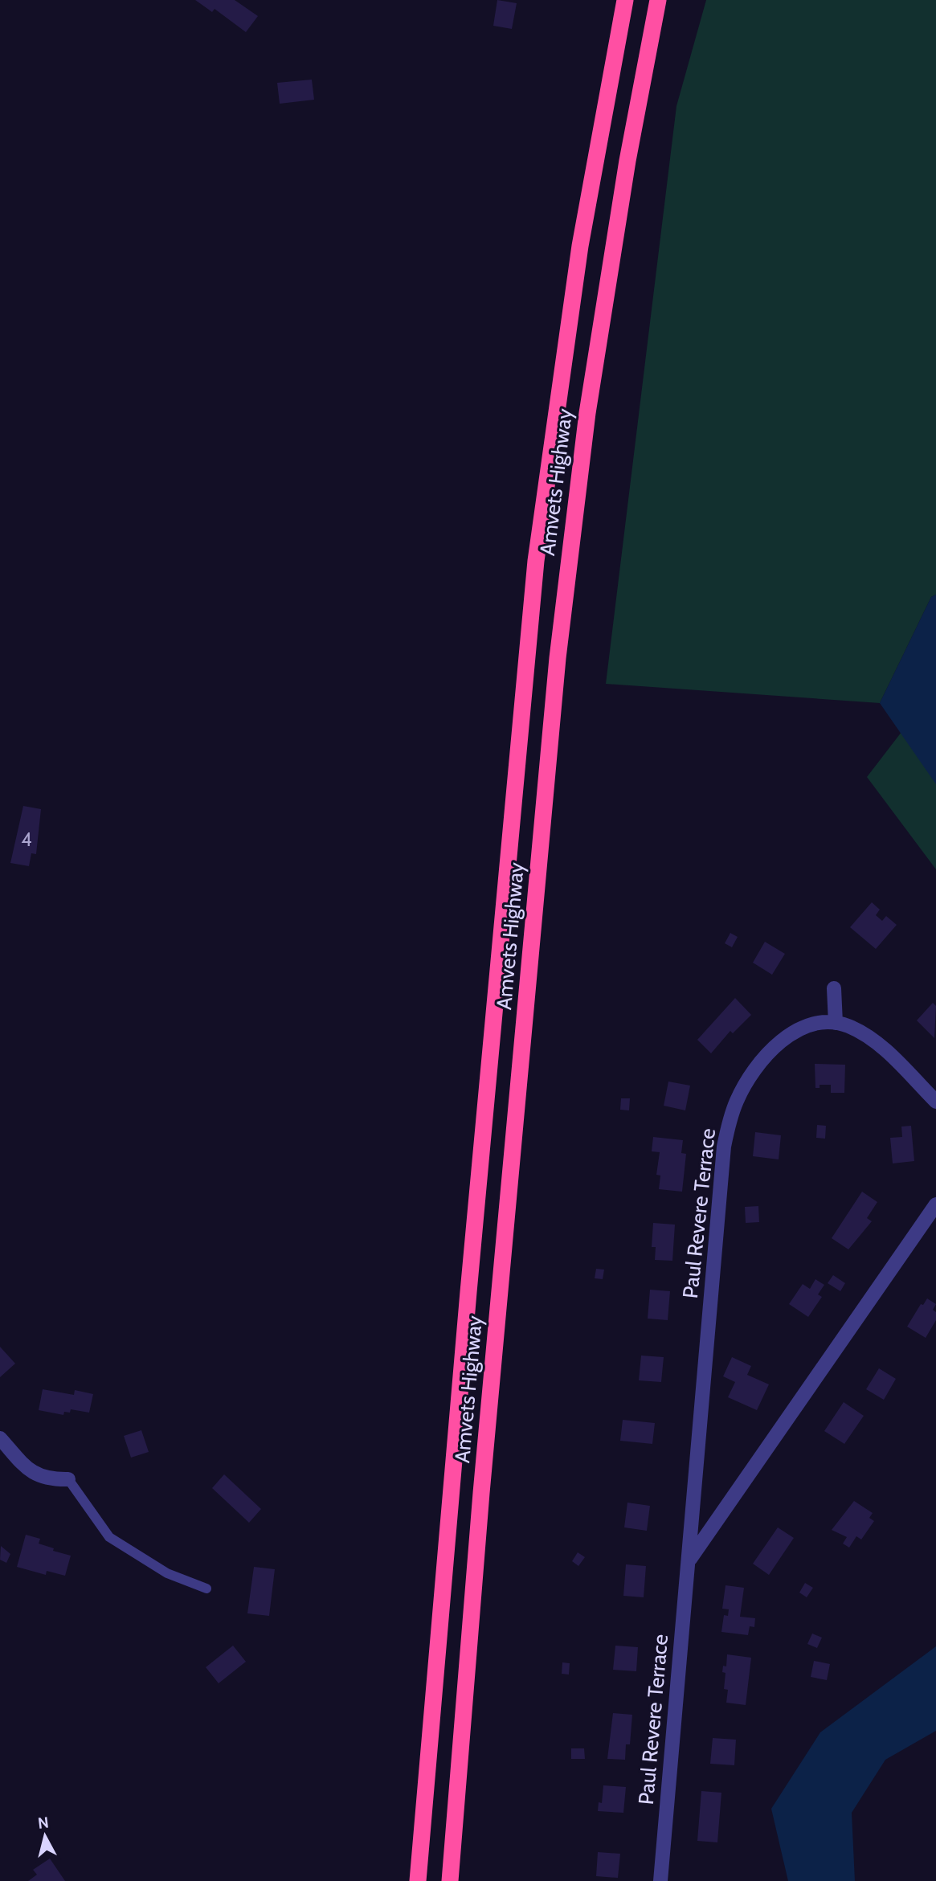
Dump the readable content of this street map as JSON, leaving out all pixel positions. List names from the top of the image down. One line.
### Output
{"streets":{"highway":["Amvets Highway"],"street":["Paul Revere Terrace"]},"house_numbers":["4"],"north":"top"}
